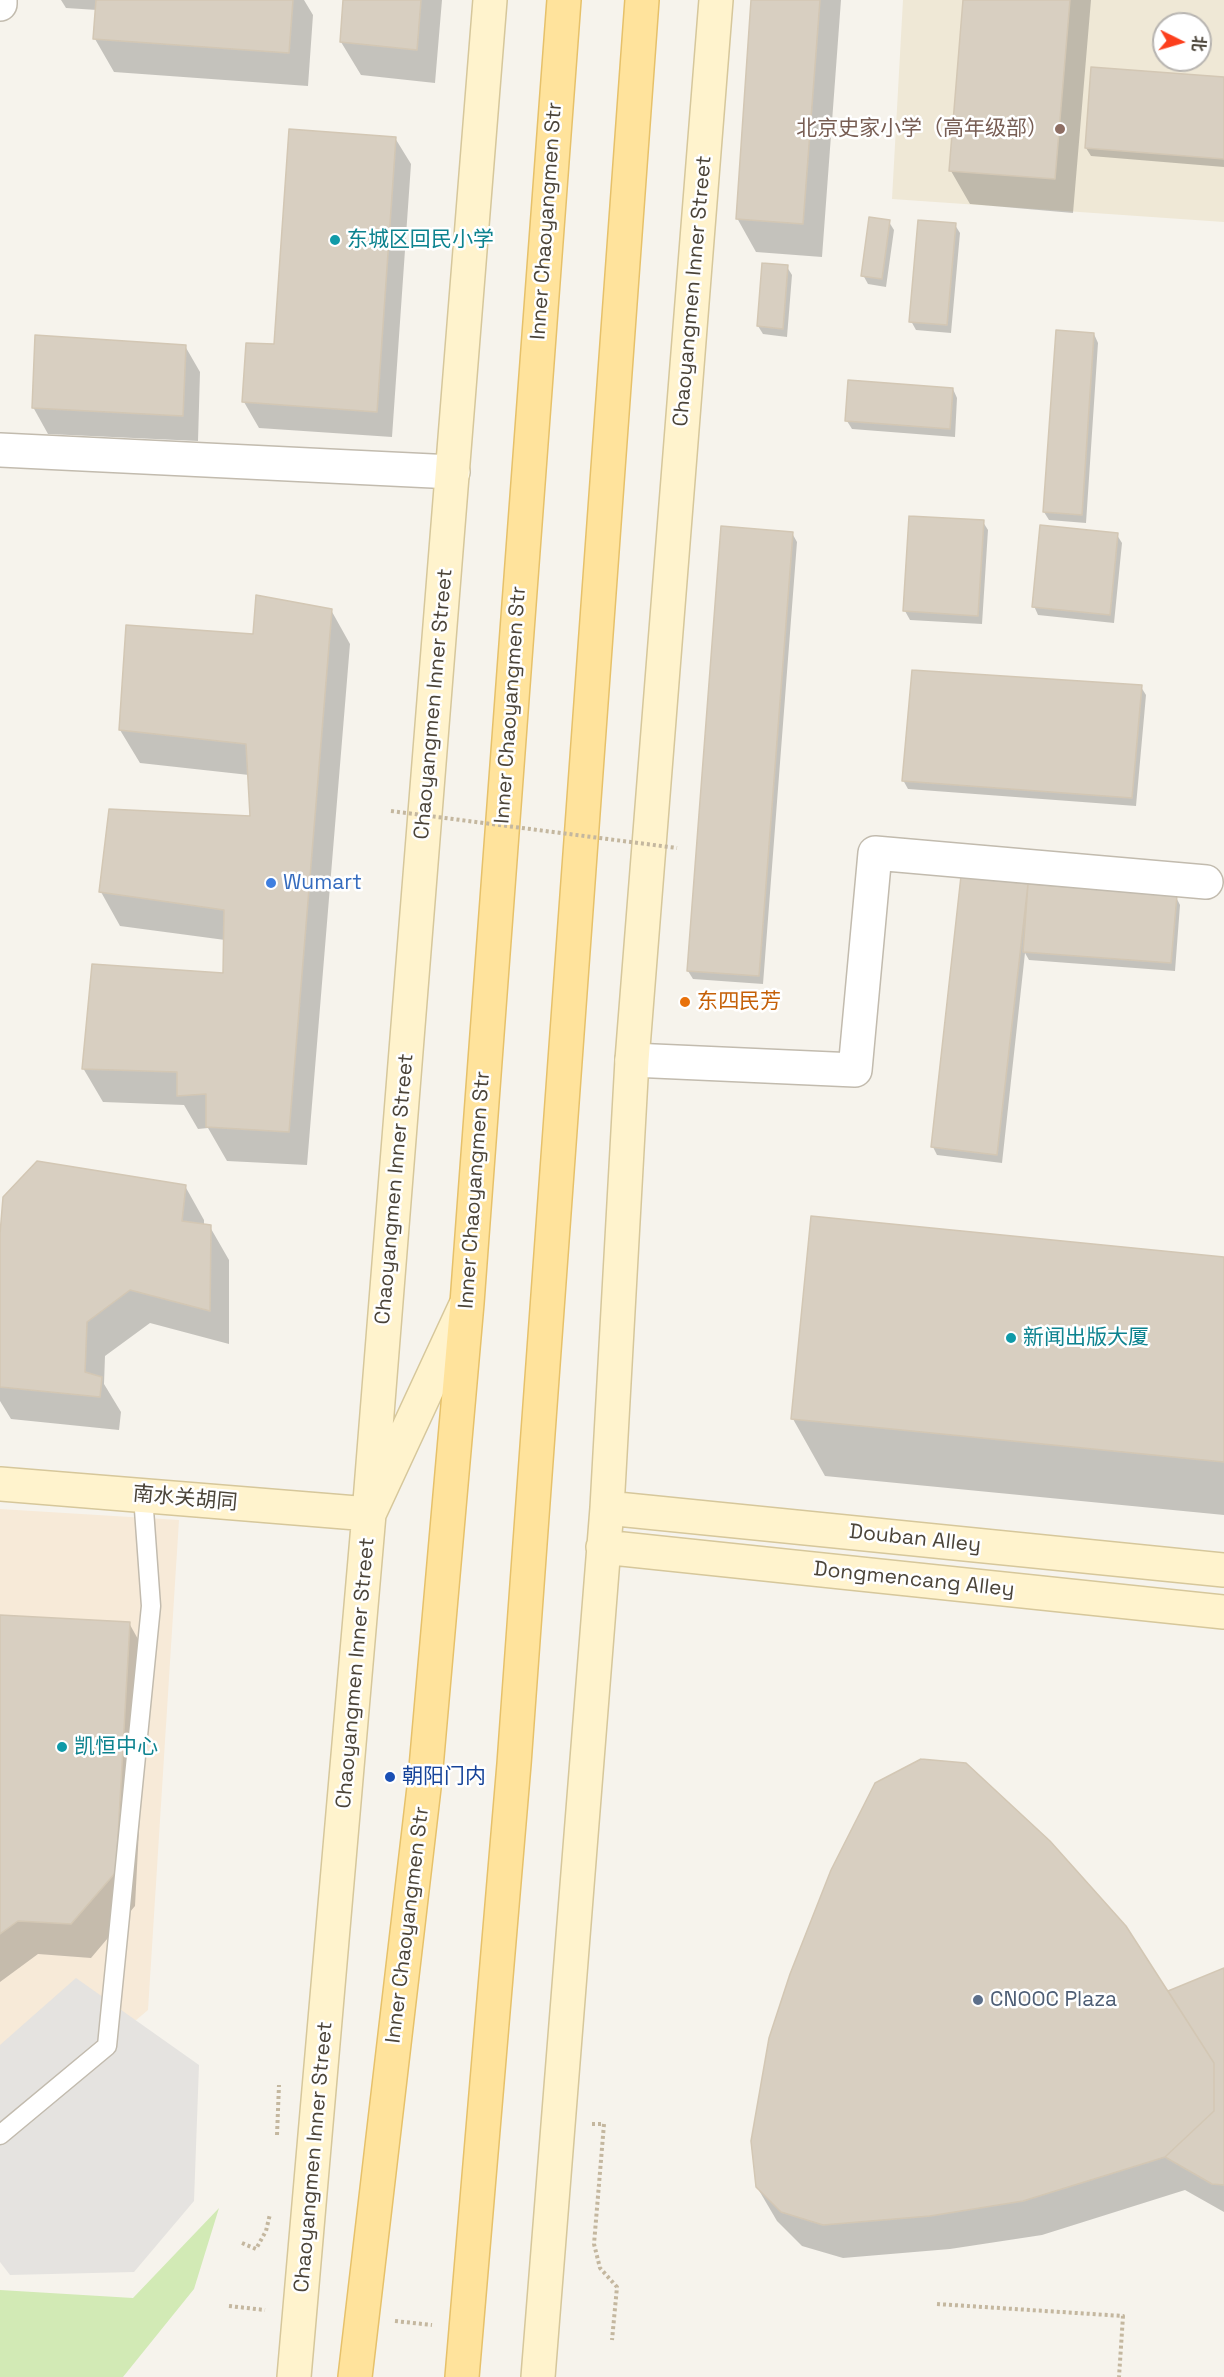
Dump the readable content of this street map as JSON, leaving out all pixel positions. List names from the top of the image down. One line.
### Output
{"streets":{"main road":["Inner Chaoyangmen Str"],"street":["Chaoyangmen Inner Street","南水关胡同","Douban Alley","Dongmencang Alley"]},"crossings":[["Chaoyangmen Inner Street","南水关胡同"],["Chaoyangmen Inner Street","Douban Alley"],["Chaoyangmen Inner Street","Dongmencang Alley"]],"places":["北京史家小学（高年级部）","东城区回民小学","Wumart","东四民芳","新闻出版大厦","凯恒中心","朝阳门内","CNOOC Plaza"],"north":"right"}
